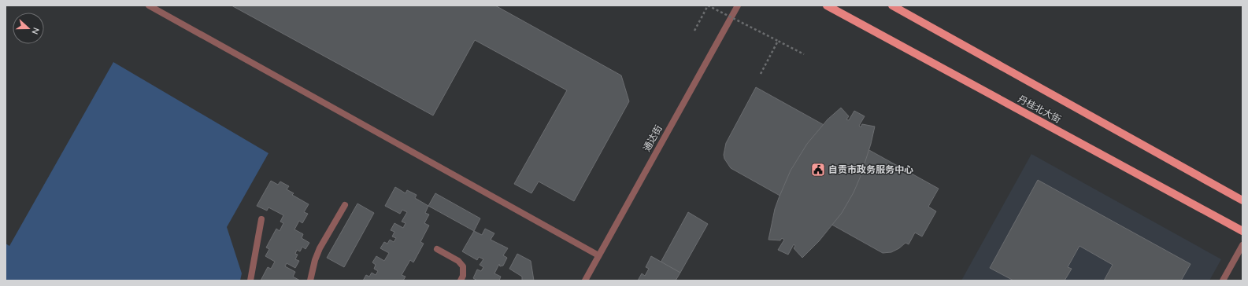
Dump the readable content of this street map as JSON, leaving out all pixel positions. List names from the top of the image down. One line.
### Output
{"streets":{"main road":["丹桂北大街"],"street":["通达街"]},"places":{"public building":["自贡市政务服务中心"]},"north":"right"}
